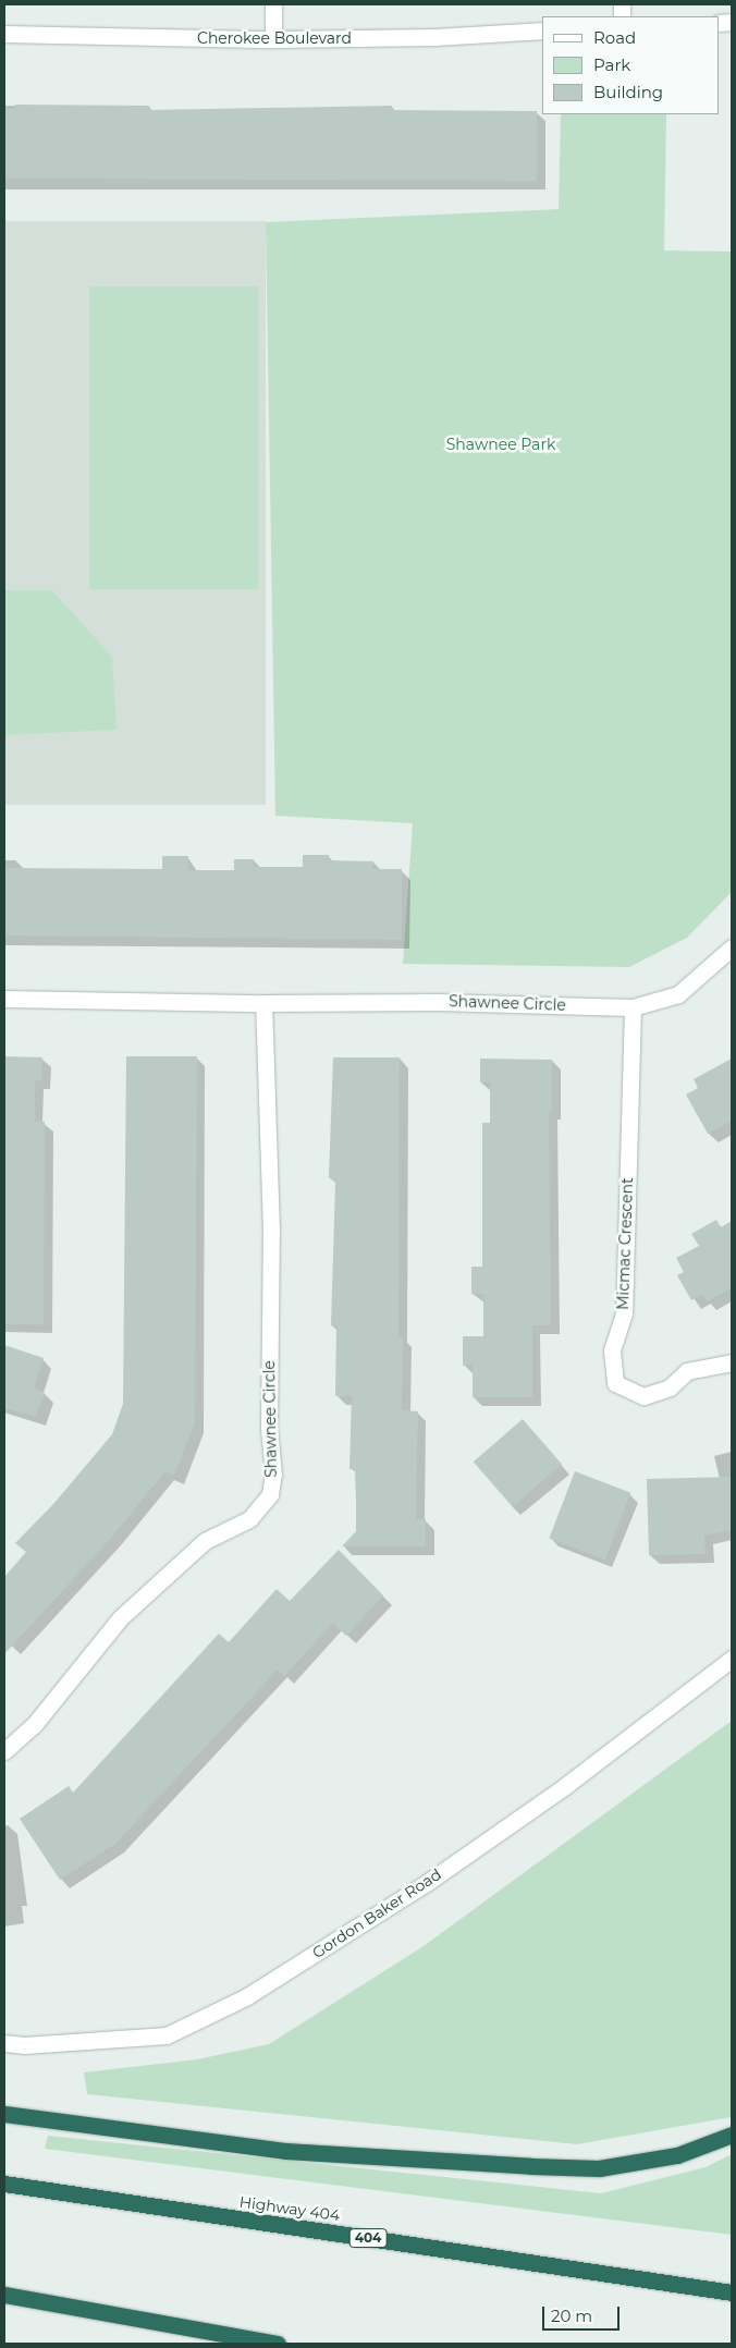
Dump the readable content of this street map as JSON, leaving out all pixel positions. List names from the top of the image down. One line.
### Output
{"streets":{"highway":["Highway 404","404"],"street":["Cherokee Boulevard","Shawnee Circle","Micmac Crescent","Gordon Baker Road"]},"crossings":[["Shawnee Circle","Micmac Crescent"]],"parks":["Shawnee Park"],"legend":["Road","Park","Building"],"scale_bar":"20 m"}
